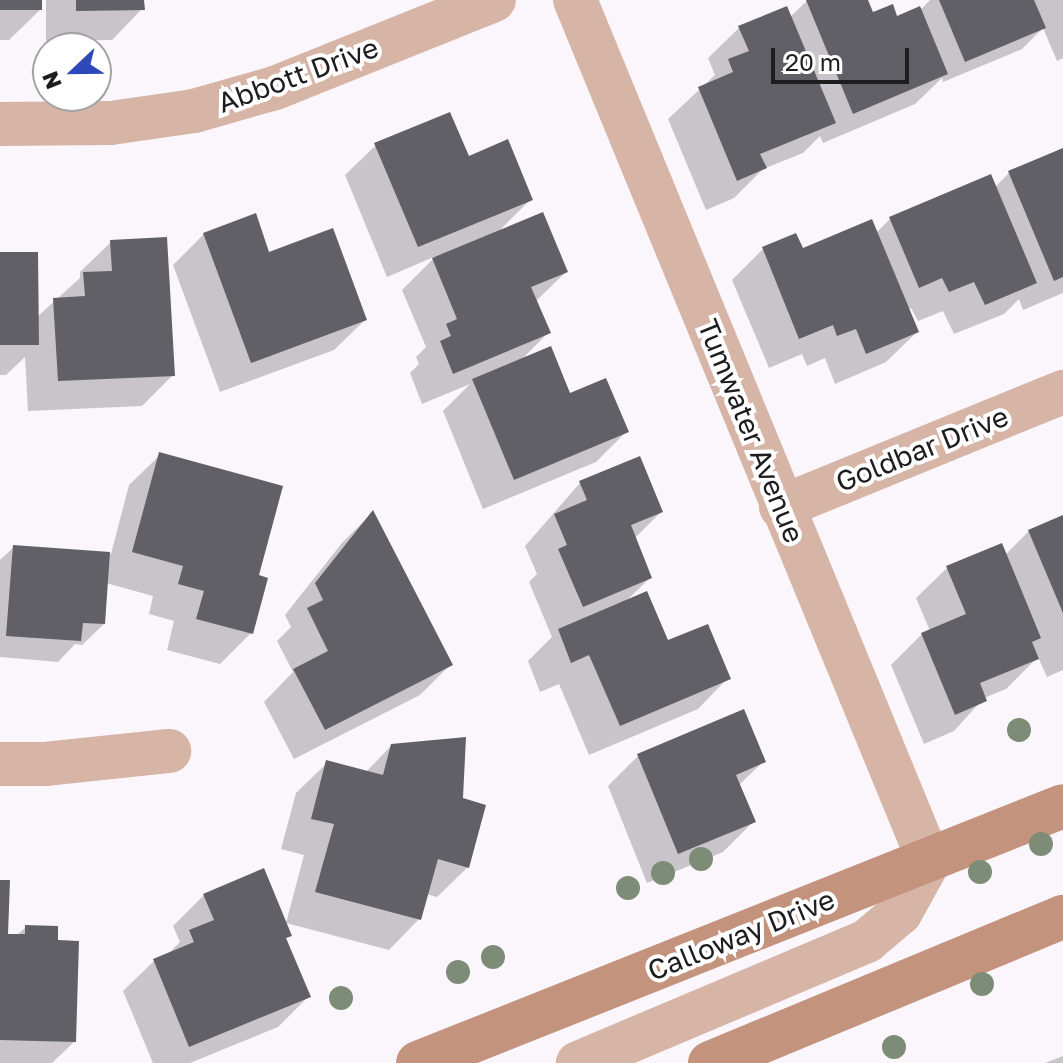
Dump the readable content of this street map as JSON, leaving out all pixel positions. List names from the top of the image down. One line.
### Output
{"streets":{"main road":["Calloway Drive"],"street":["Abbott Drive","Tumwater Avenue","Goldbar Drive"]},"crossings":[["Tumwater Avenue","Goldbar Drive"],["Tumwater Avenue","Calloway Drive"]],"scale_bar":"20 m","north":"left"}
